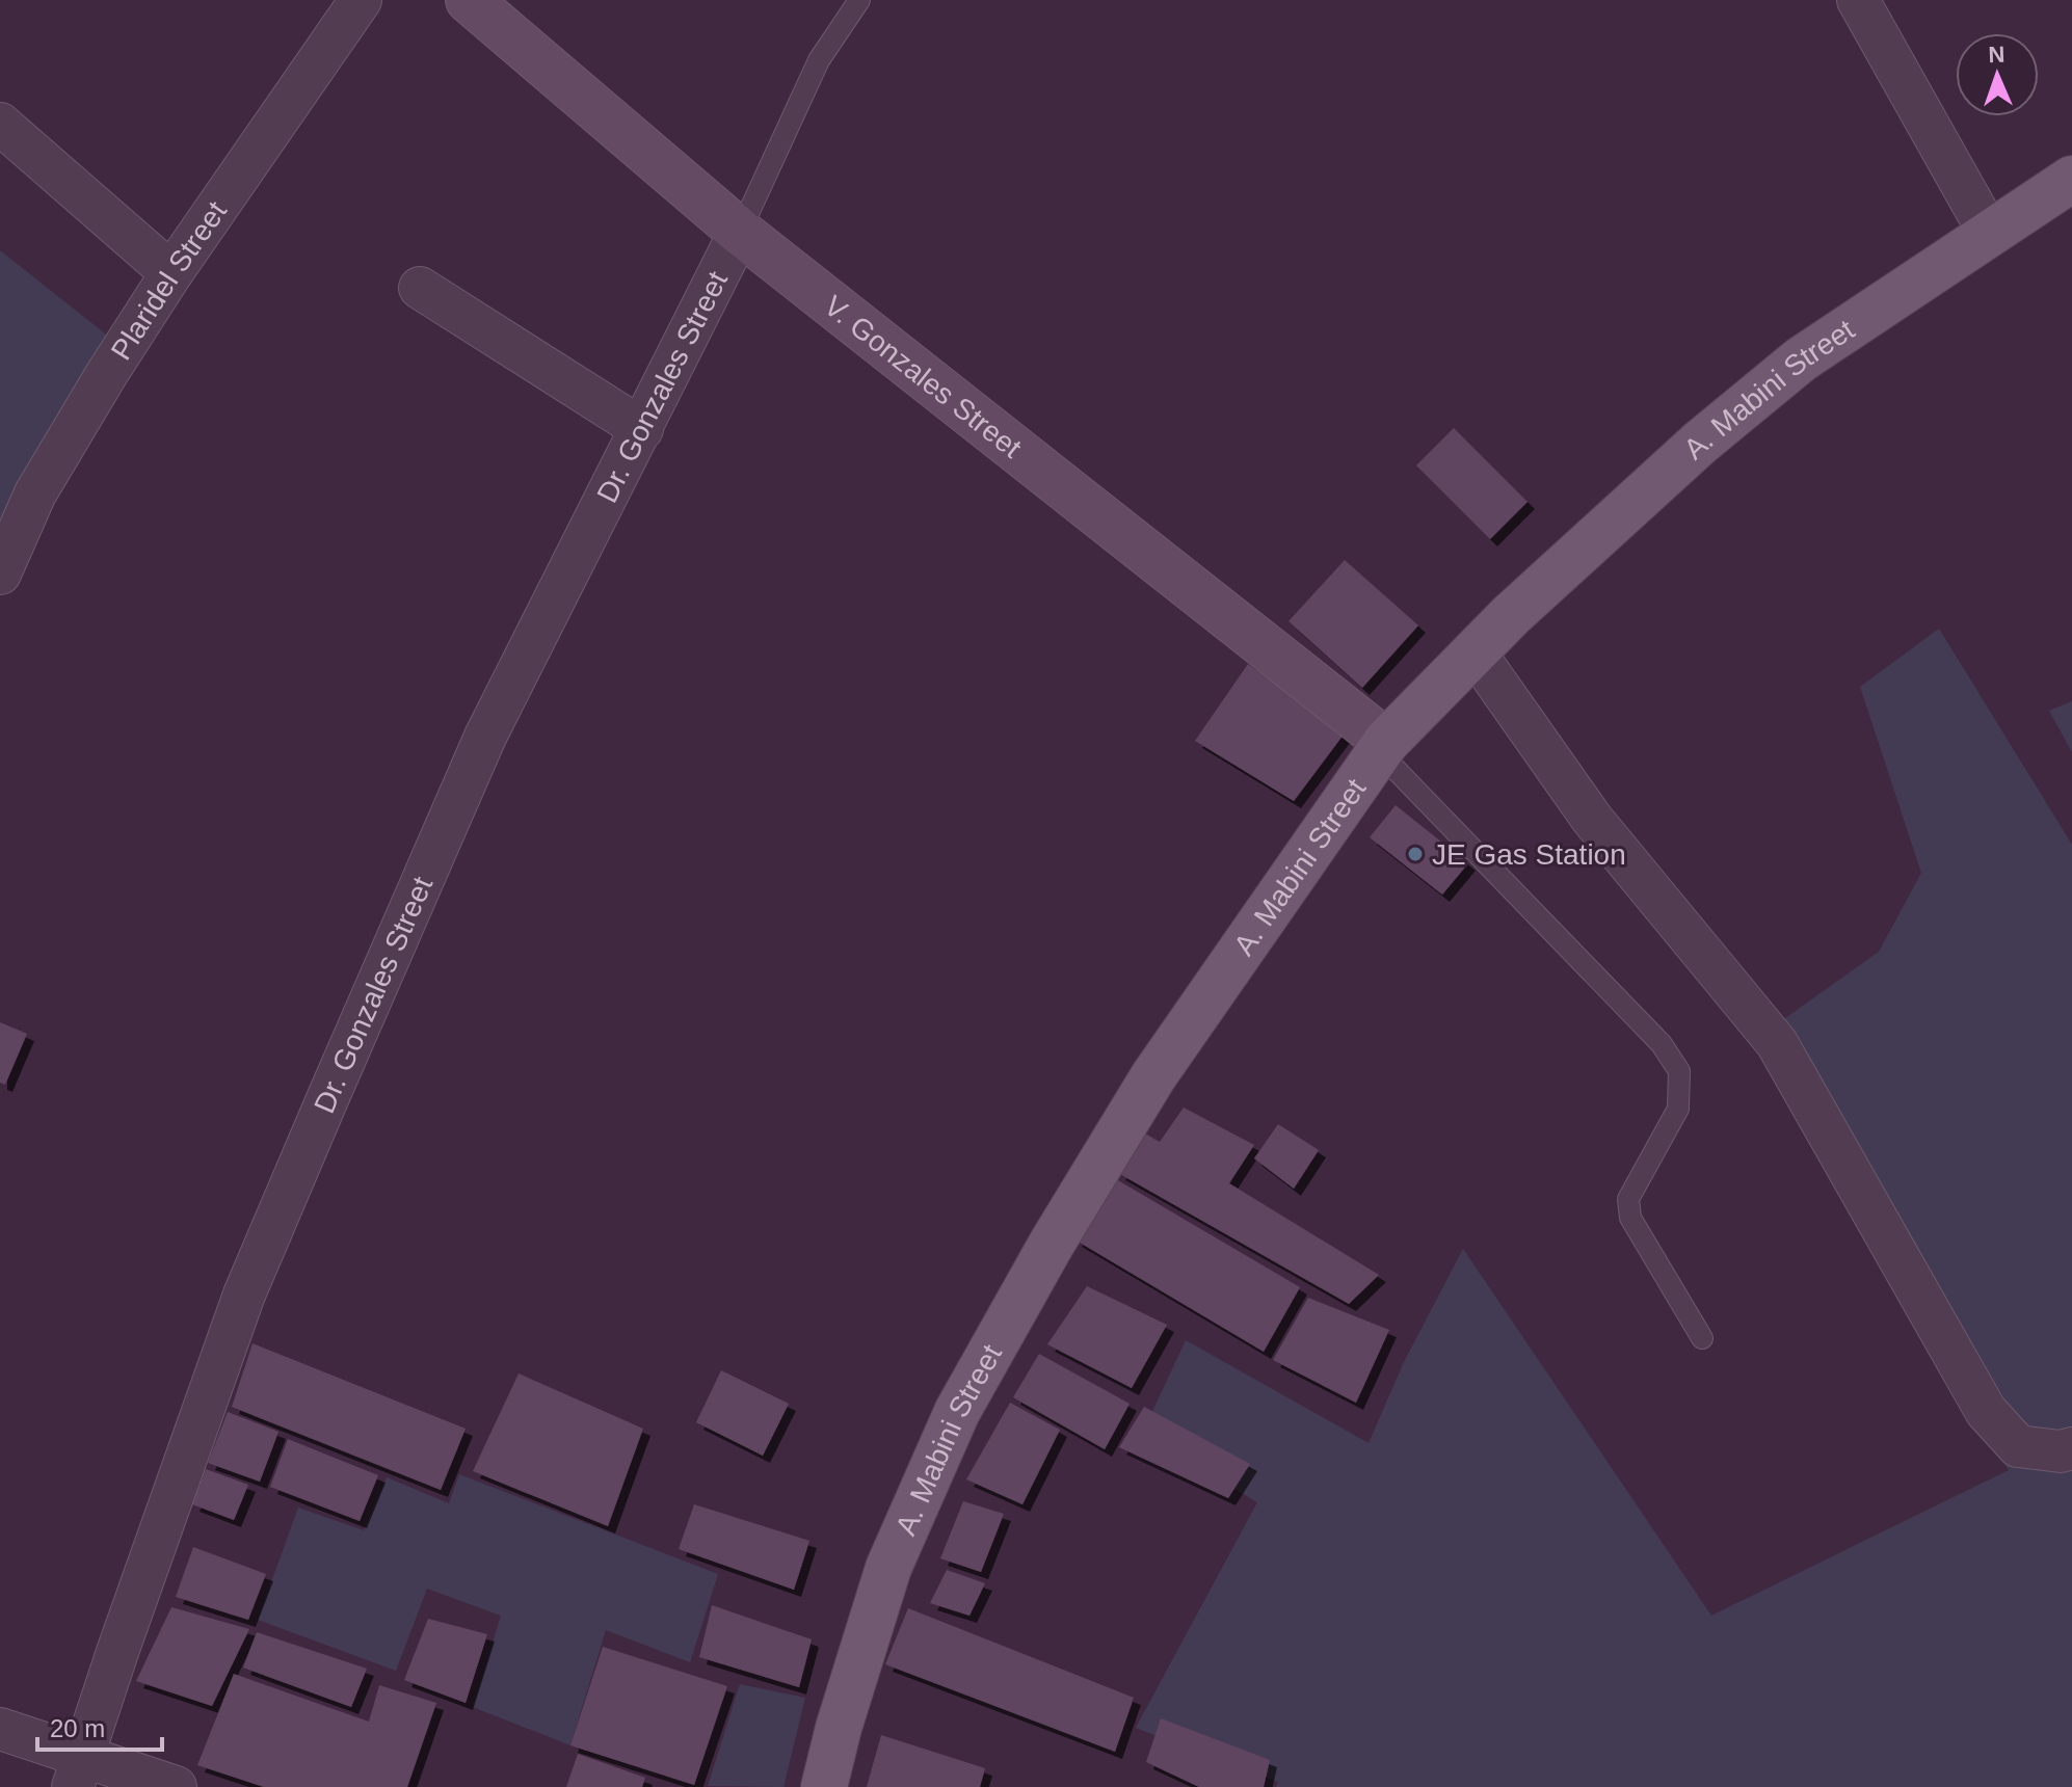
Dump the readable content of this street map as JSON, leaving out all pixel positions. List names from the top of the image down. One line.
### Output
{"streets":{"main road":["A. Mabini Street"],"street":["Plaridel Street","V. Gonzales Street","Dr. Gonzales Street"]},"crossings":[["V. Gonzales Street","Dr. Gonzales Street"],["V. Gonzales Street","A. Mabini Street"]],"places":["JE Gas Station"],"scale_bar":"20 m","north":"top"}
